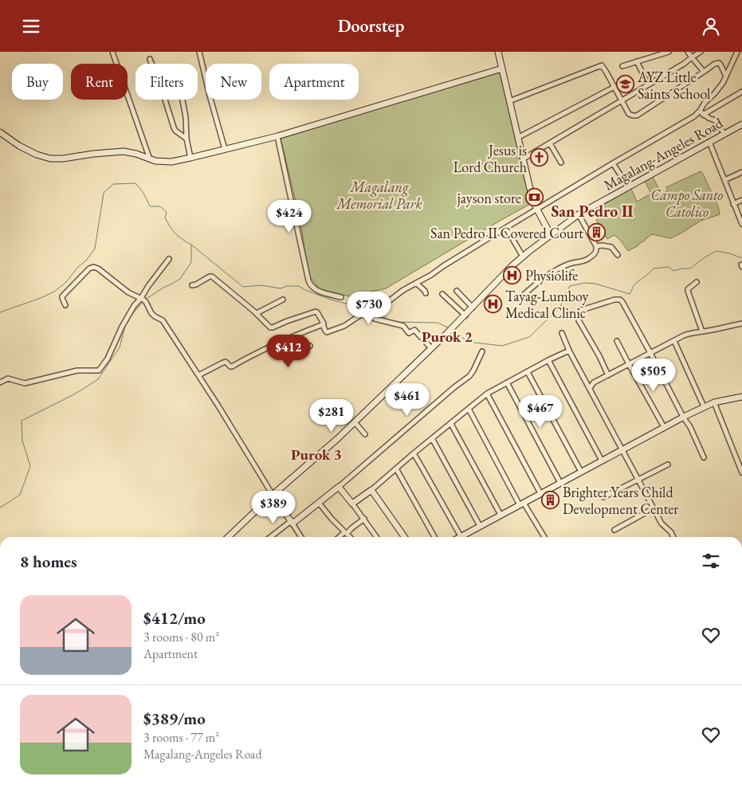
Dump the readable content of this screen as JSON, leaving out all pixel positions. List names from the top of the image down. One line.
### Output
{"streets":{"street":["Magalang-Angeles Road"]},"districts":["San Pedro II","Purok 2","Purok 3"],"parks":["Magalang Memorial Park","Campo Santo Catolico"],"places":{"school or university":["AYZ Little Saints School"],"church":["Jesus is Lord Church"],"bank":["jayson store"],"building":["San Pedro Ⅱ Covered Court","Brighter Years Child Development Center"],"hospital":["Physiolife","Tayag-Lumboy Medical Clinic"]},"page":{"header":"Doorstep","chip":["Buy","Rent","Filters","New","Apartment"],"price":["$424","$730","$412","$505","$461","$467","$281","$389"],"heading":"8 homes","list":[{"name":"$412/mo","note":"3 rooms · 80 m² · Apartment"},{"name":"$389/mo","note":"3 rooms · 77 m² · Magalang-Angeles Road"}]}}
